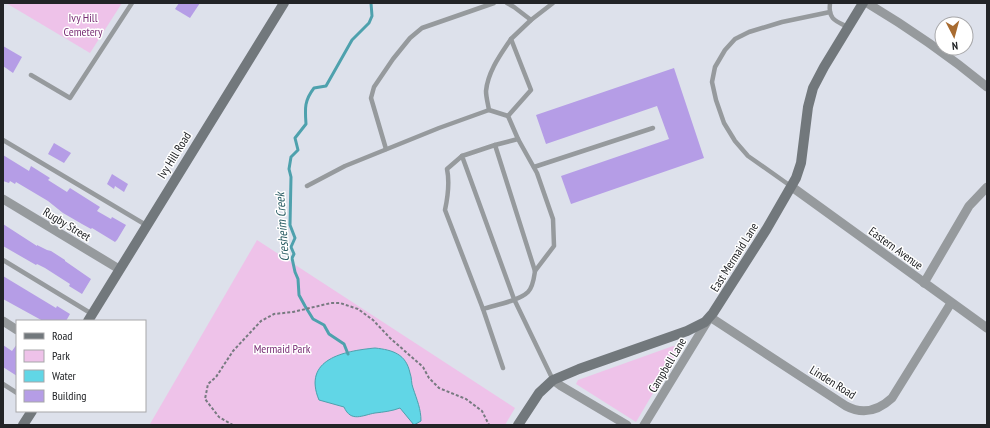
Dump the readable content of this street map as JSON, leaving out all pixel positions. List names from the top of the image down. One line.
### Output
{"streets":{"main road":["Ivy Hill Road","East Mermaid Lane"],"street":["Rugby Street","Eastern Avenue","Campbell Lane","Linden Road"]},"crossings":[["Ivy Hill Road","Rugby Street"],["Eastern Avenue","East Mermaid Lane"],["Eastern Avenue","Linden Road"],["East Mermaid Lane","Campbell Lane"],["East Mermaid Lane","Linden Road"],["Campbell Lane","Linden Road"]],"water":["Cresheim Creek"],"parks":["Ivy Hill Cemetery","Mermaid Park"],"legend":["Road","Park","Water","Building"],"north":"bottom"}
